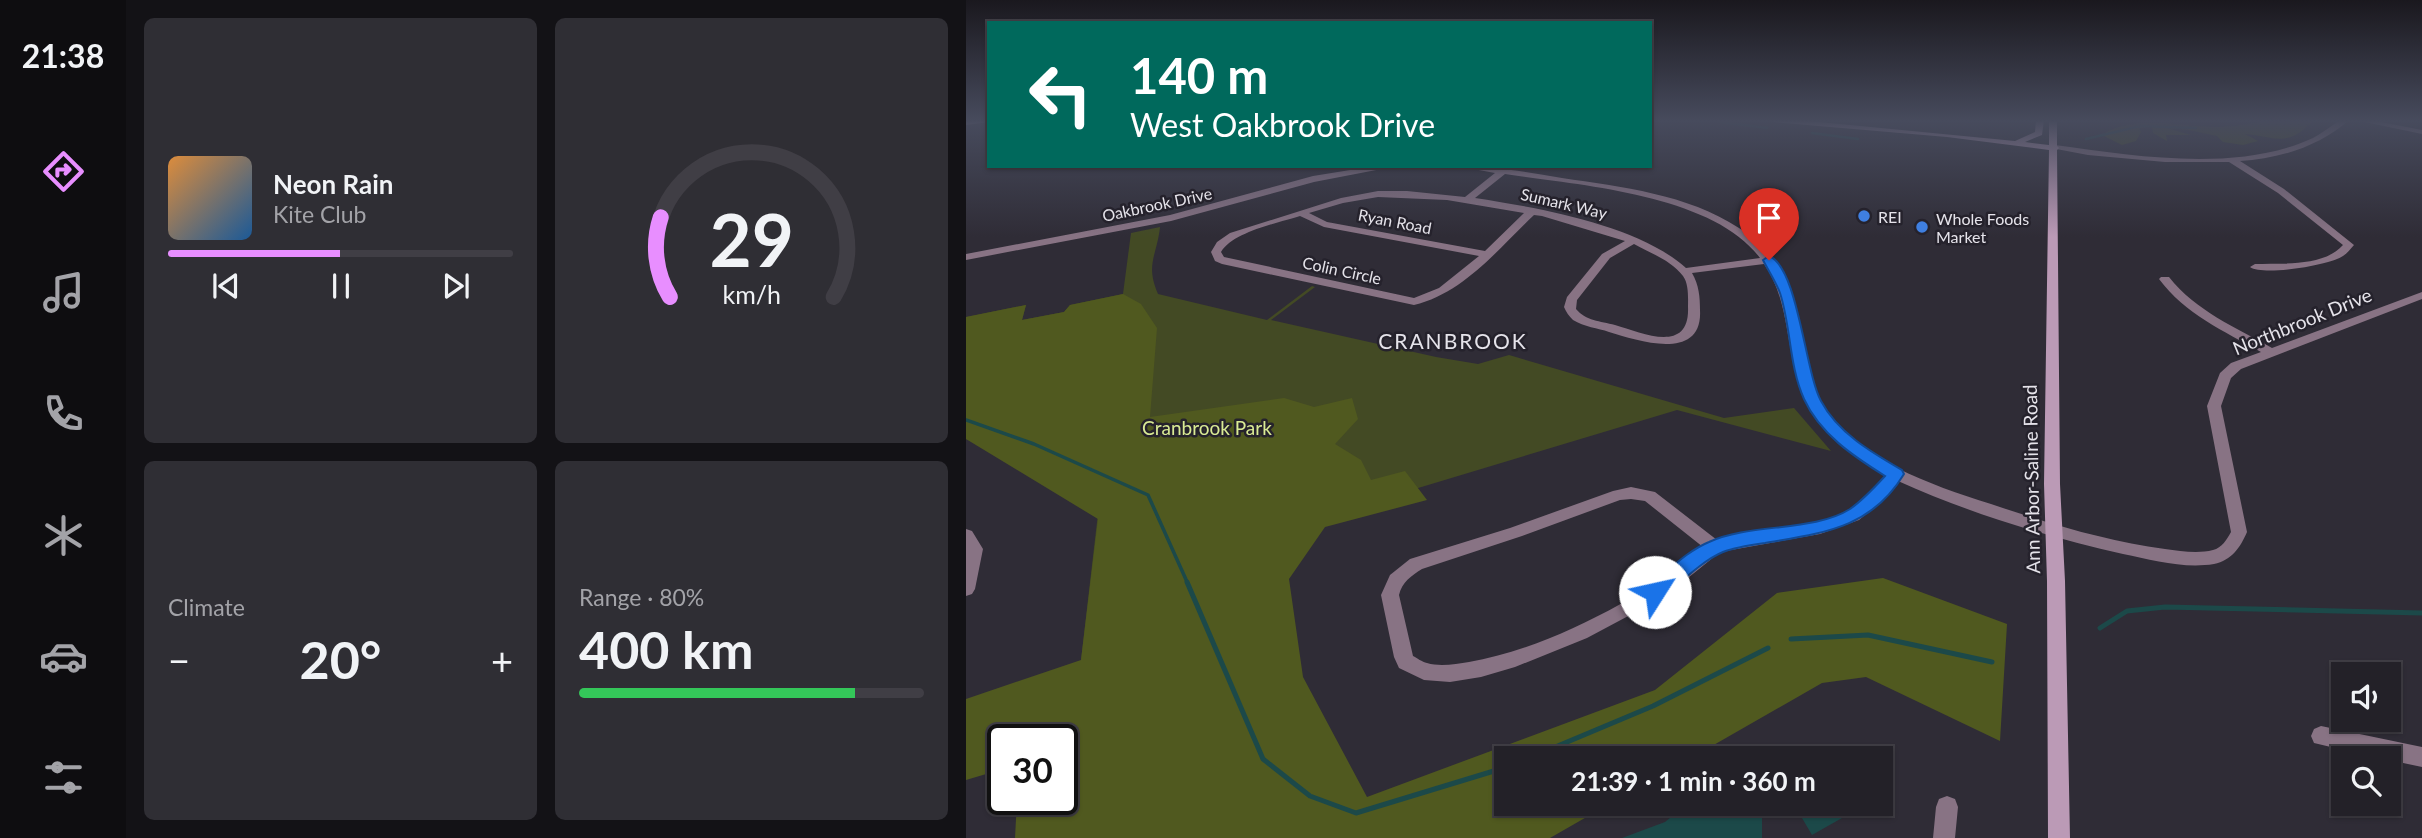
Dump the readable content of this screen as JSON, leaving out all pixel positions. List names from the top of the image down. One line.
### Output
{"streets":{"main road":["Ann Arbor-Saline Road"],"street":["Sumark Way","Oakbrook Drive","Ryan Road","Colin Circle","Northbrook Drive"]},"crossings":[["Sumark Way","Ryan Road"],["Sumark Way","Colin Circle"],["Ryan Road","Colin Circle"],["Northbrook Drive","Ann Arbor-Saline Road"]],"districts":["CRANBROOK"],"parks":["Cranbrook Park"],"places":["REI","Whole Foods Market"],"page":{"tabs":"21:38","turn":["140 m","West Oakbrook Drive"],"song":["Neon Rain","Kite Club"],"tile":["Climate",["Range · 80%","400 km"]],"heat":["−","20°","+"],"limit":"30","trip":"21:39 · 1 min · 360 m","gauge":["29","km/h"]}}
